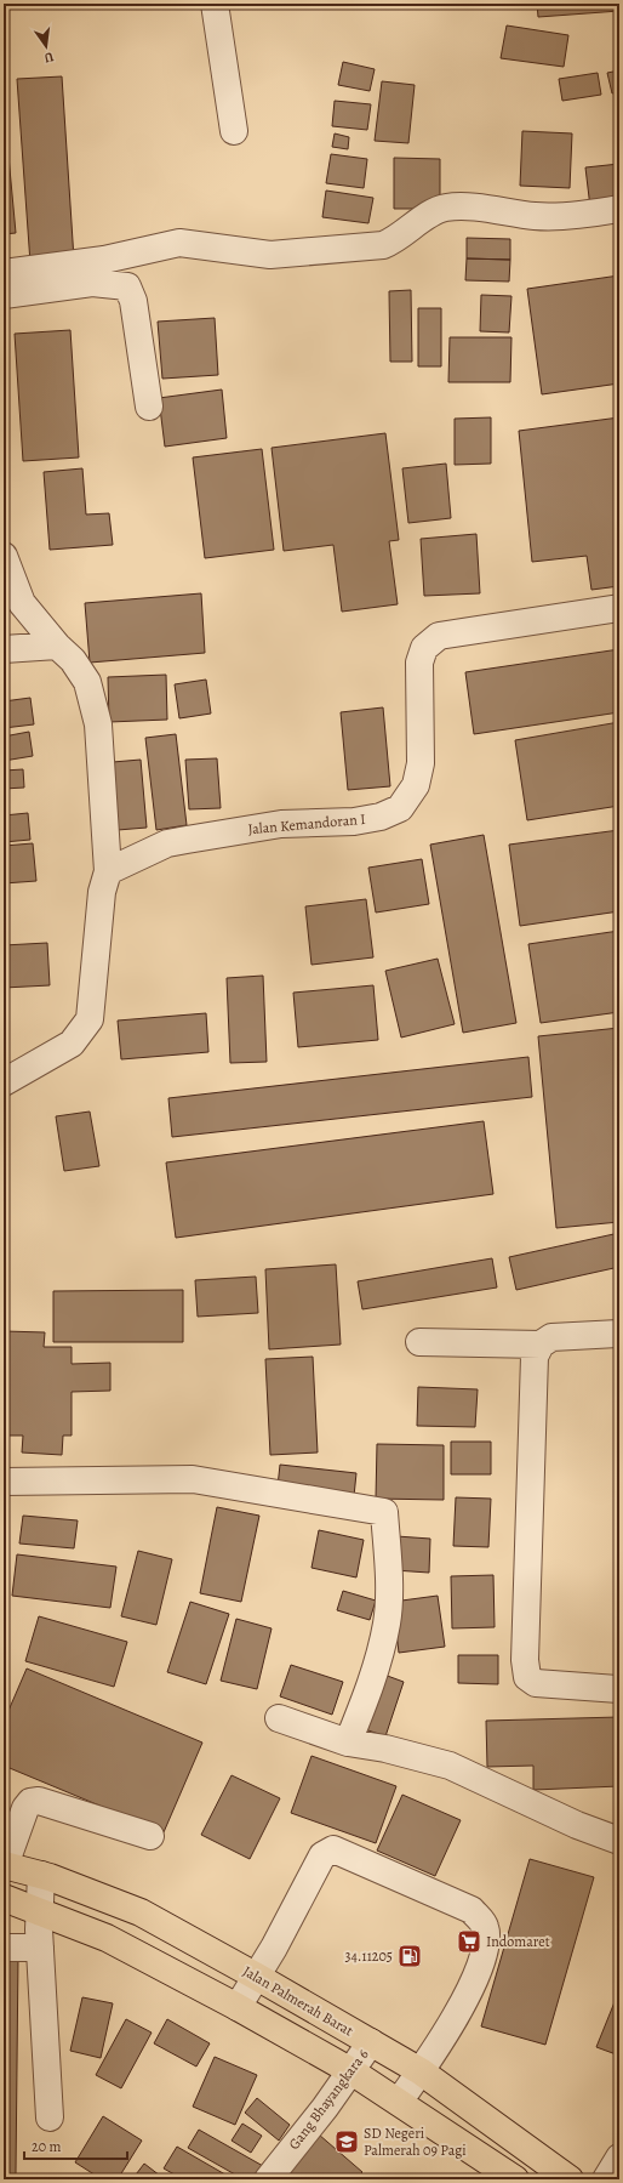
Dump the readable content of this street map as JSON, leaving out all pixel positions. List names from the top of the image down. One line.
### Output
{"streets":{"main road":["Jalan Palmerah Barat"],"street":["Jalan Kemandoran I","Gang Bhayangkara 6"]},"crossings":[["Jalan Palmerah Barat","Gang Bhayangkara 6"]],"places":{"supermarket":["Indomaret"],"fuel station":["34.11205"],"school or university":["SD Negeri Palmerah 09 Pagi"]},"scale_bar":"20 m","north":"bottom"}
